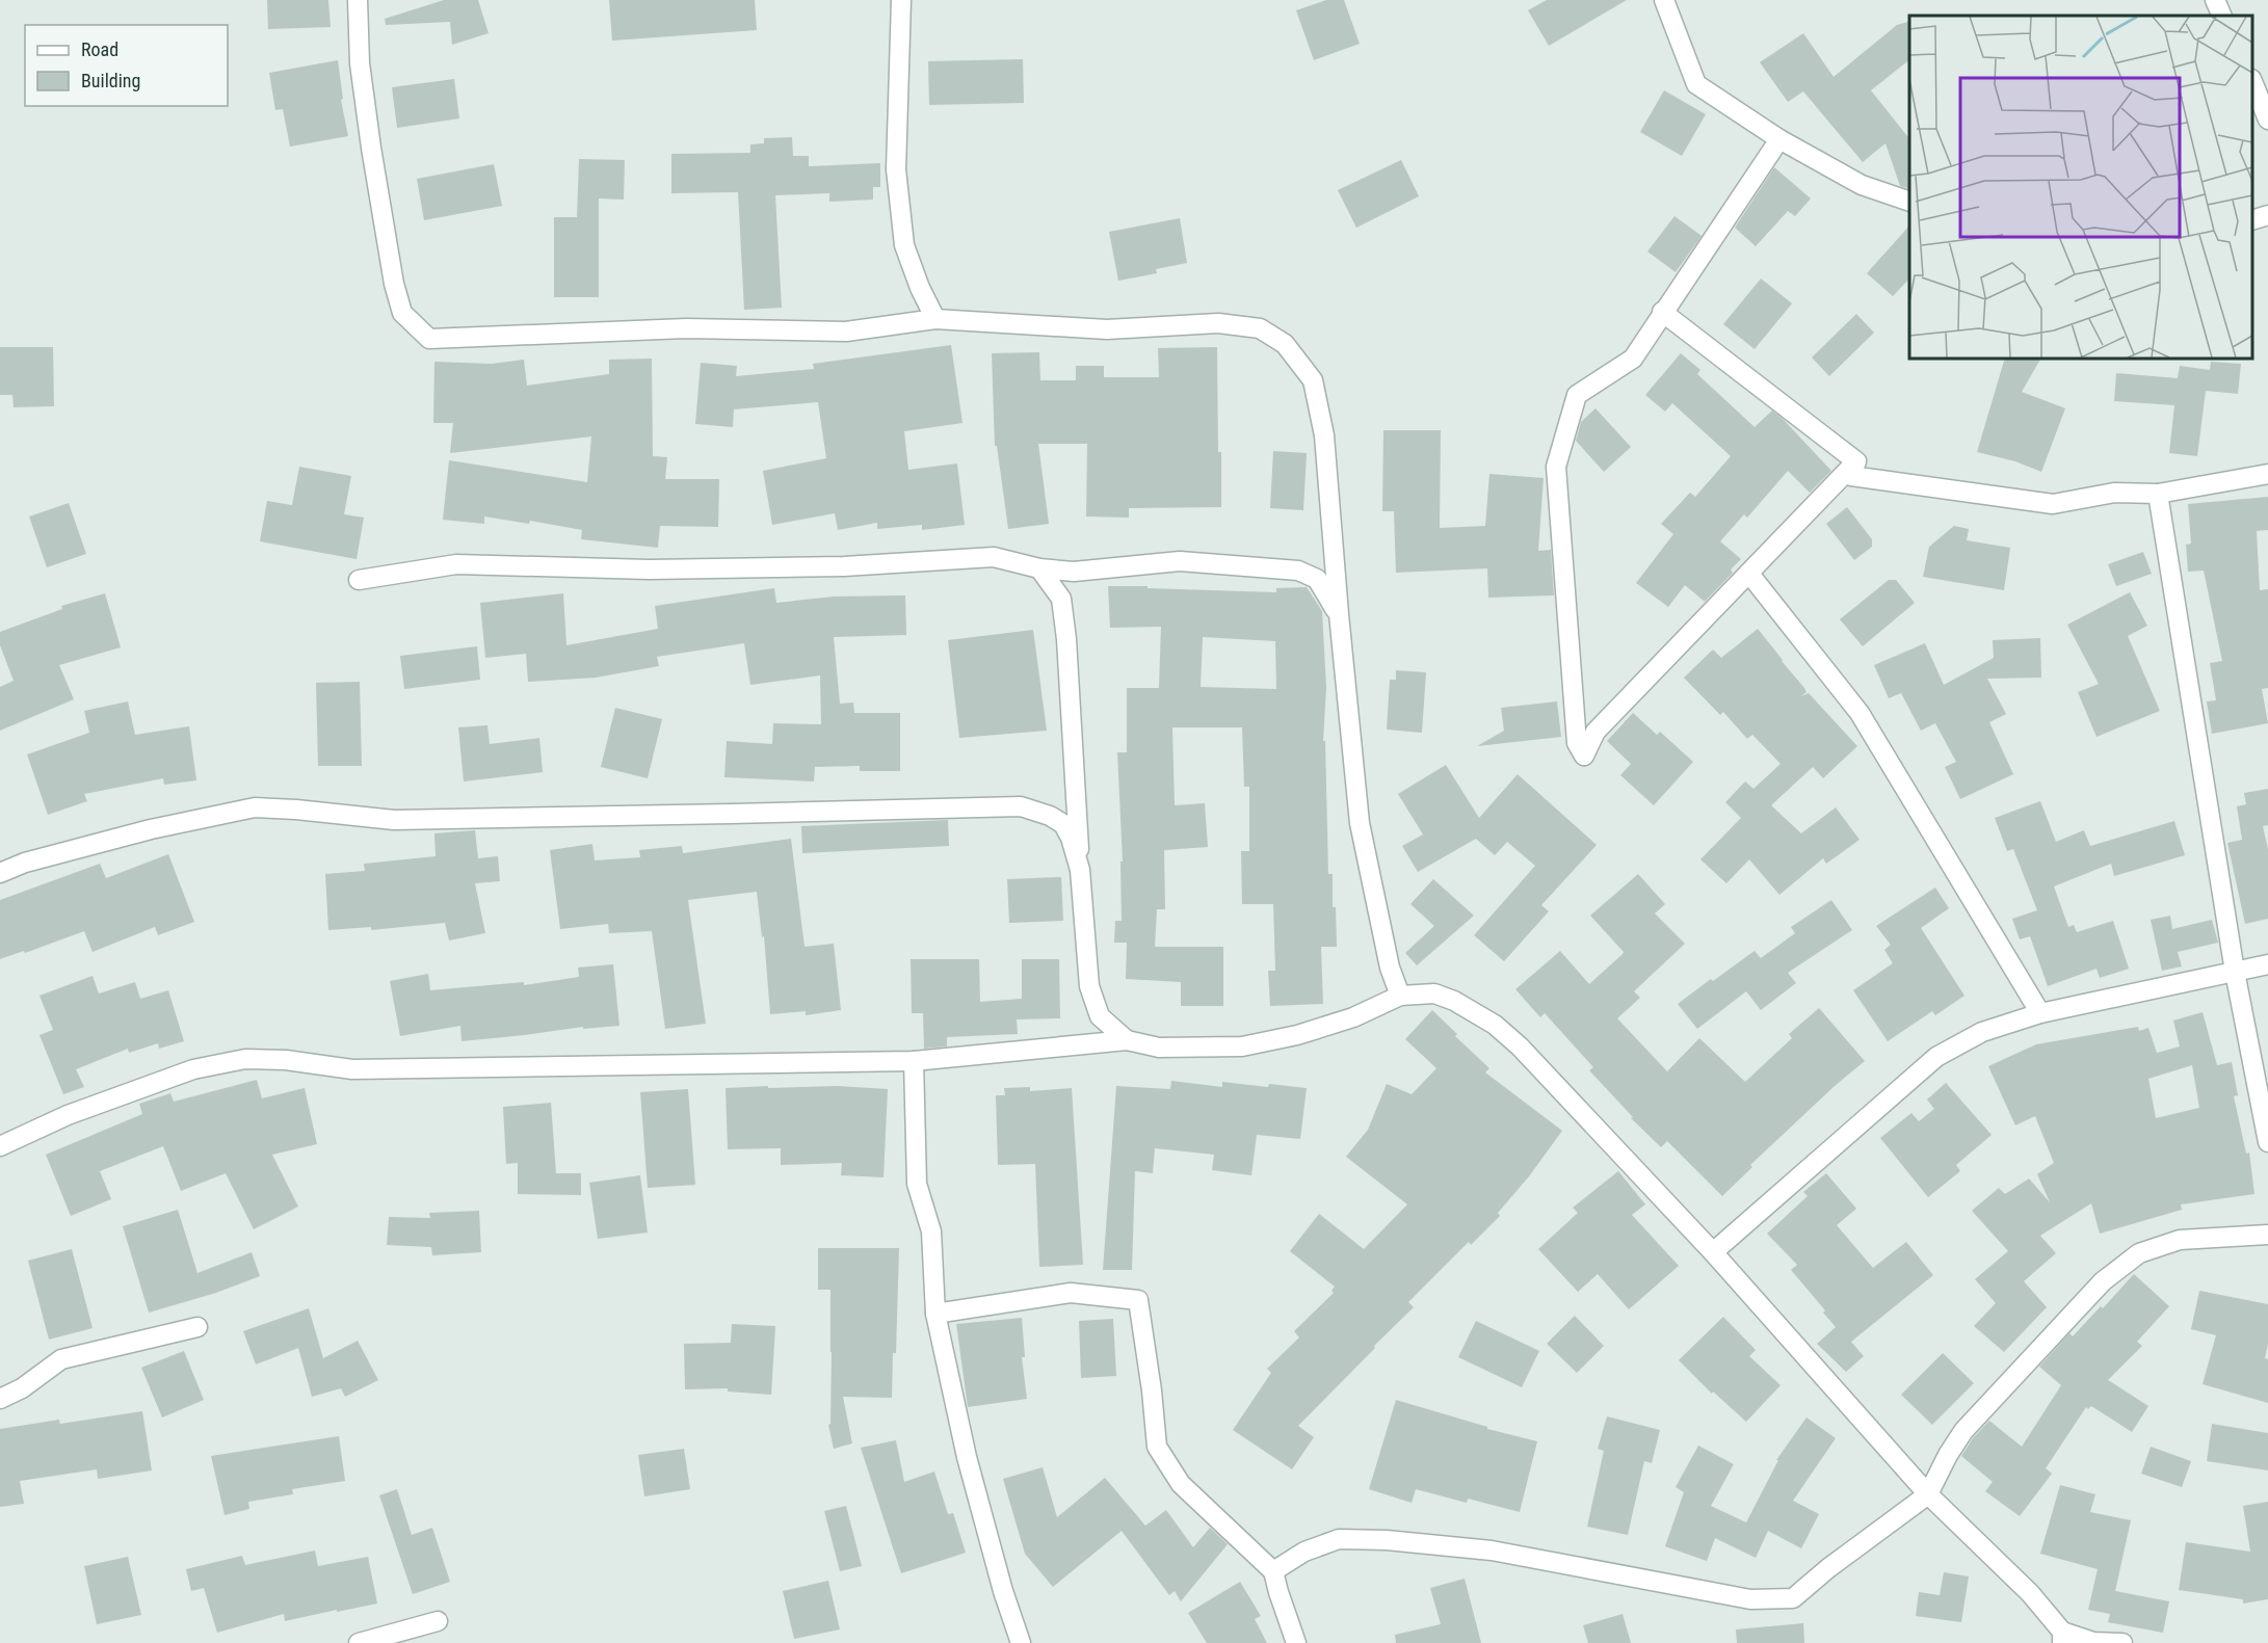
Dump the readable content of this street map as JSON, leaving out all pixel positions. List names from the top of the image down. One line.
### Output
{"legend":["Road","Building"]}
